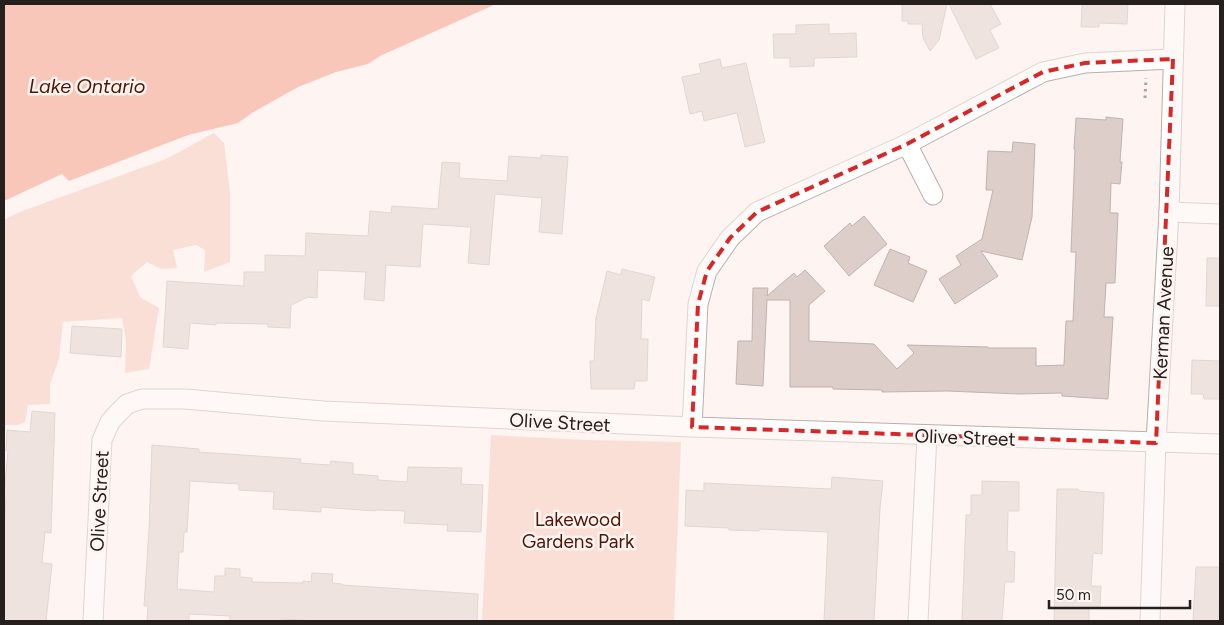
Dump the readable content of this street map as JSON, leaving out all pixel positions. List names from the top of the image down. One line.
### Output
{"streets":{"street":["Kerman Avenue","Olive Street"]},"crossings":[["Kerman Avenue","Olive Street"]],"water":["Lake Ontario"],"parks":["Lakewood Gardens Park"],"scale_bar":"50 m"}
